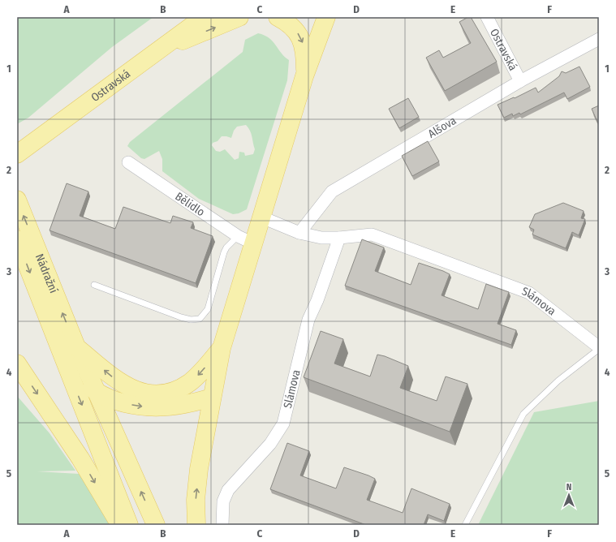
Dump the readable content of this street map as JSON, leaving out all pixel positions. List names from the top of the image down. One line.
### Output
{"streets":{"main road":["Ostravská","Nádražní"],"street":["Alšova","Bělidlo","Slámova"]},"crossings":[["Ostravská","Alšova"],["Alšova","Slámova"]],"north":"top","grid":{"columns":["A","B","C","D","E","F"],"rows":["1","2","3","4","5"]}}
